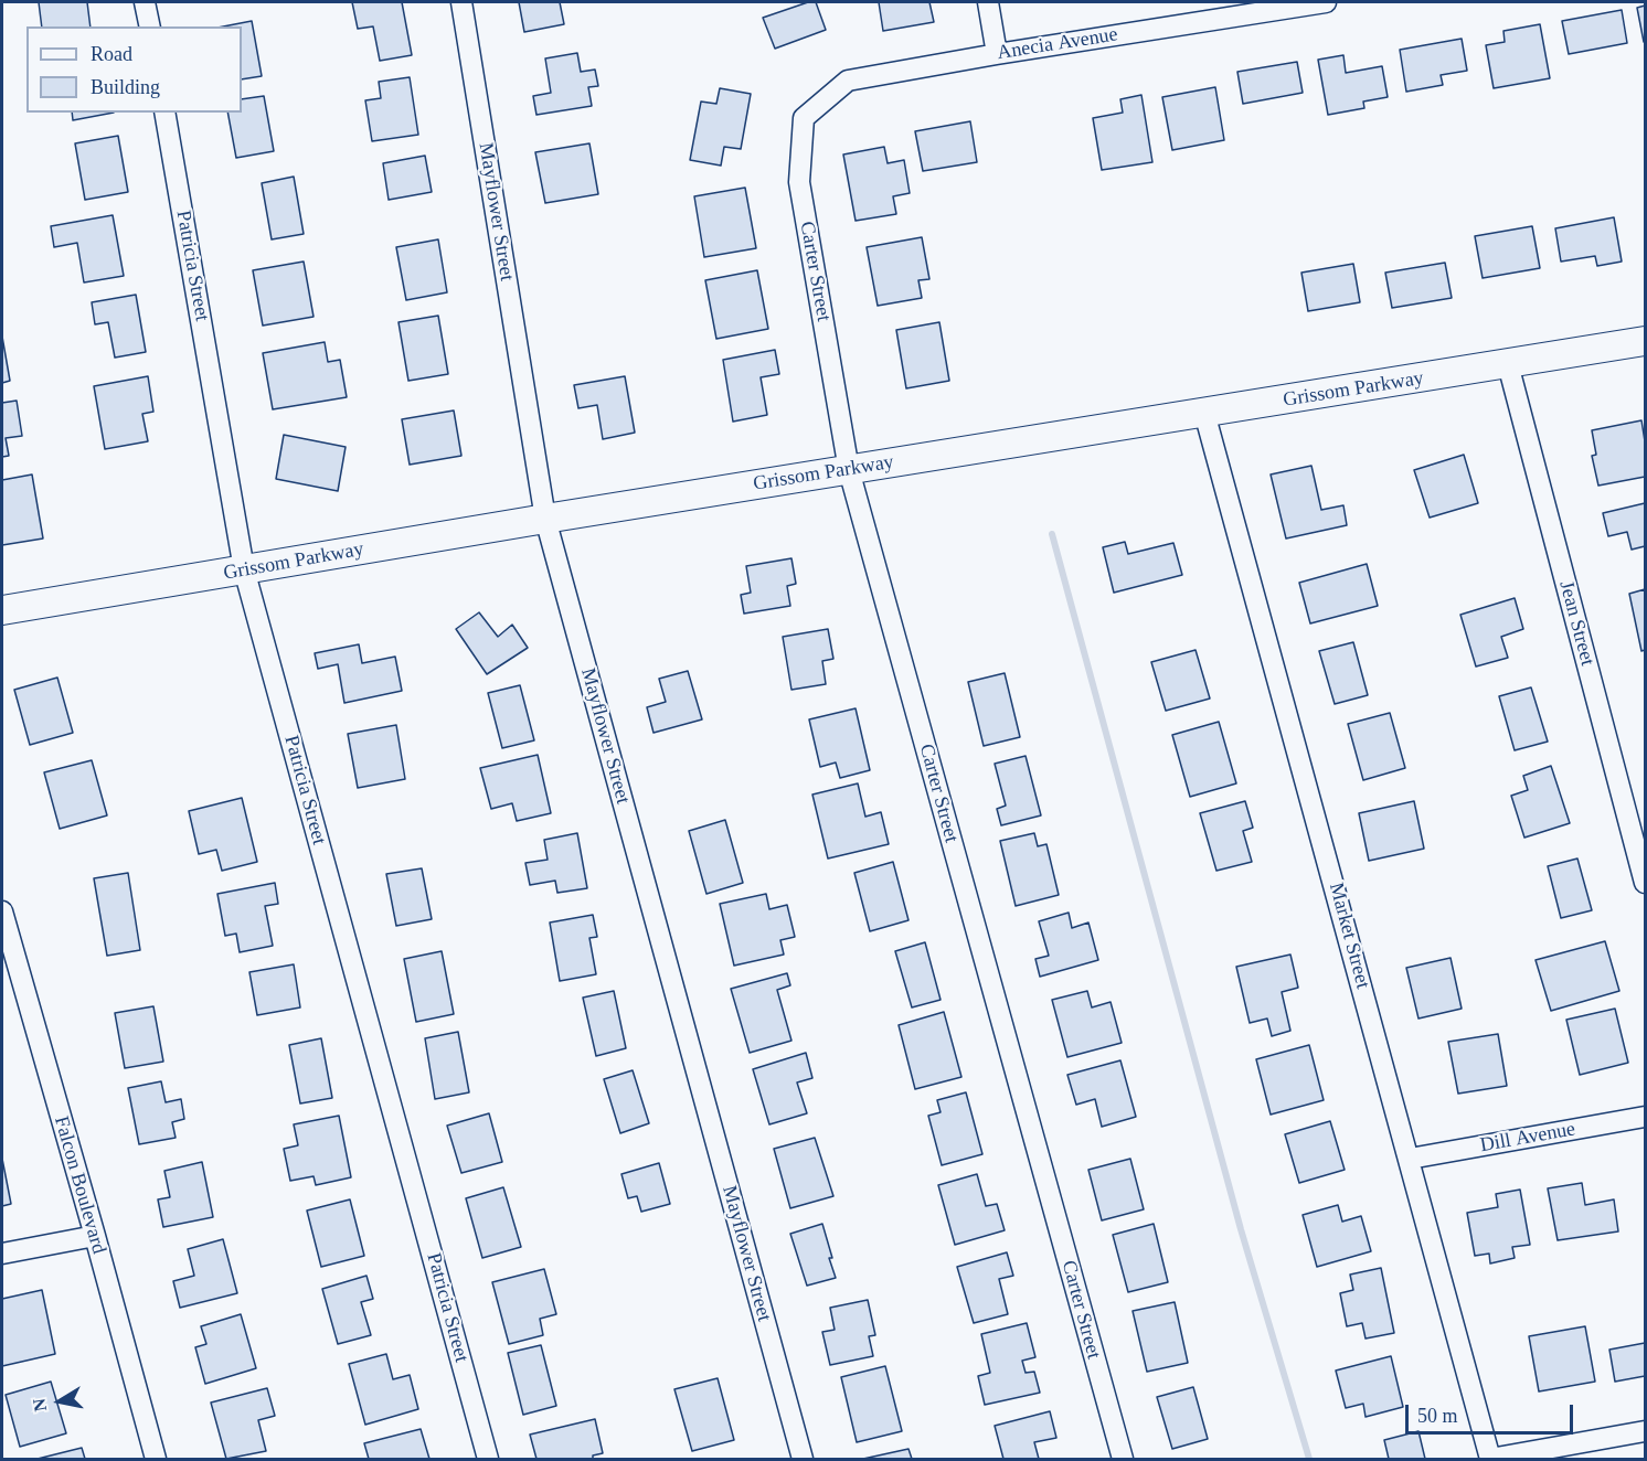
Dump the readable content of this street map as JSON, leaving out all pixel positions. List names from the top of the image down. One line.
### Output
{"streets":{"main road":["Grissom Parkway"],"street":["Anecia Avenue","Mayflower Street","Patricia Street","Carter Street","Jean Street","Market Street","Dill Avenue","Falcon Boulevard"]},"crossings":[["Anecia Avenue","Carter Street"],["Mayflower Street","Grissom Parkway"],["Patricia Street","Grissom Parkway"],["Carter Street","Grissom Parkway"],["Grissom Parkway","Jean Street"],["Grissom Parkway","Market Street"],["Market Street","Dill Avenue"]],"legend":["Road","Building"],"scale_bar":"50 m","north":"left"}
